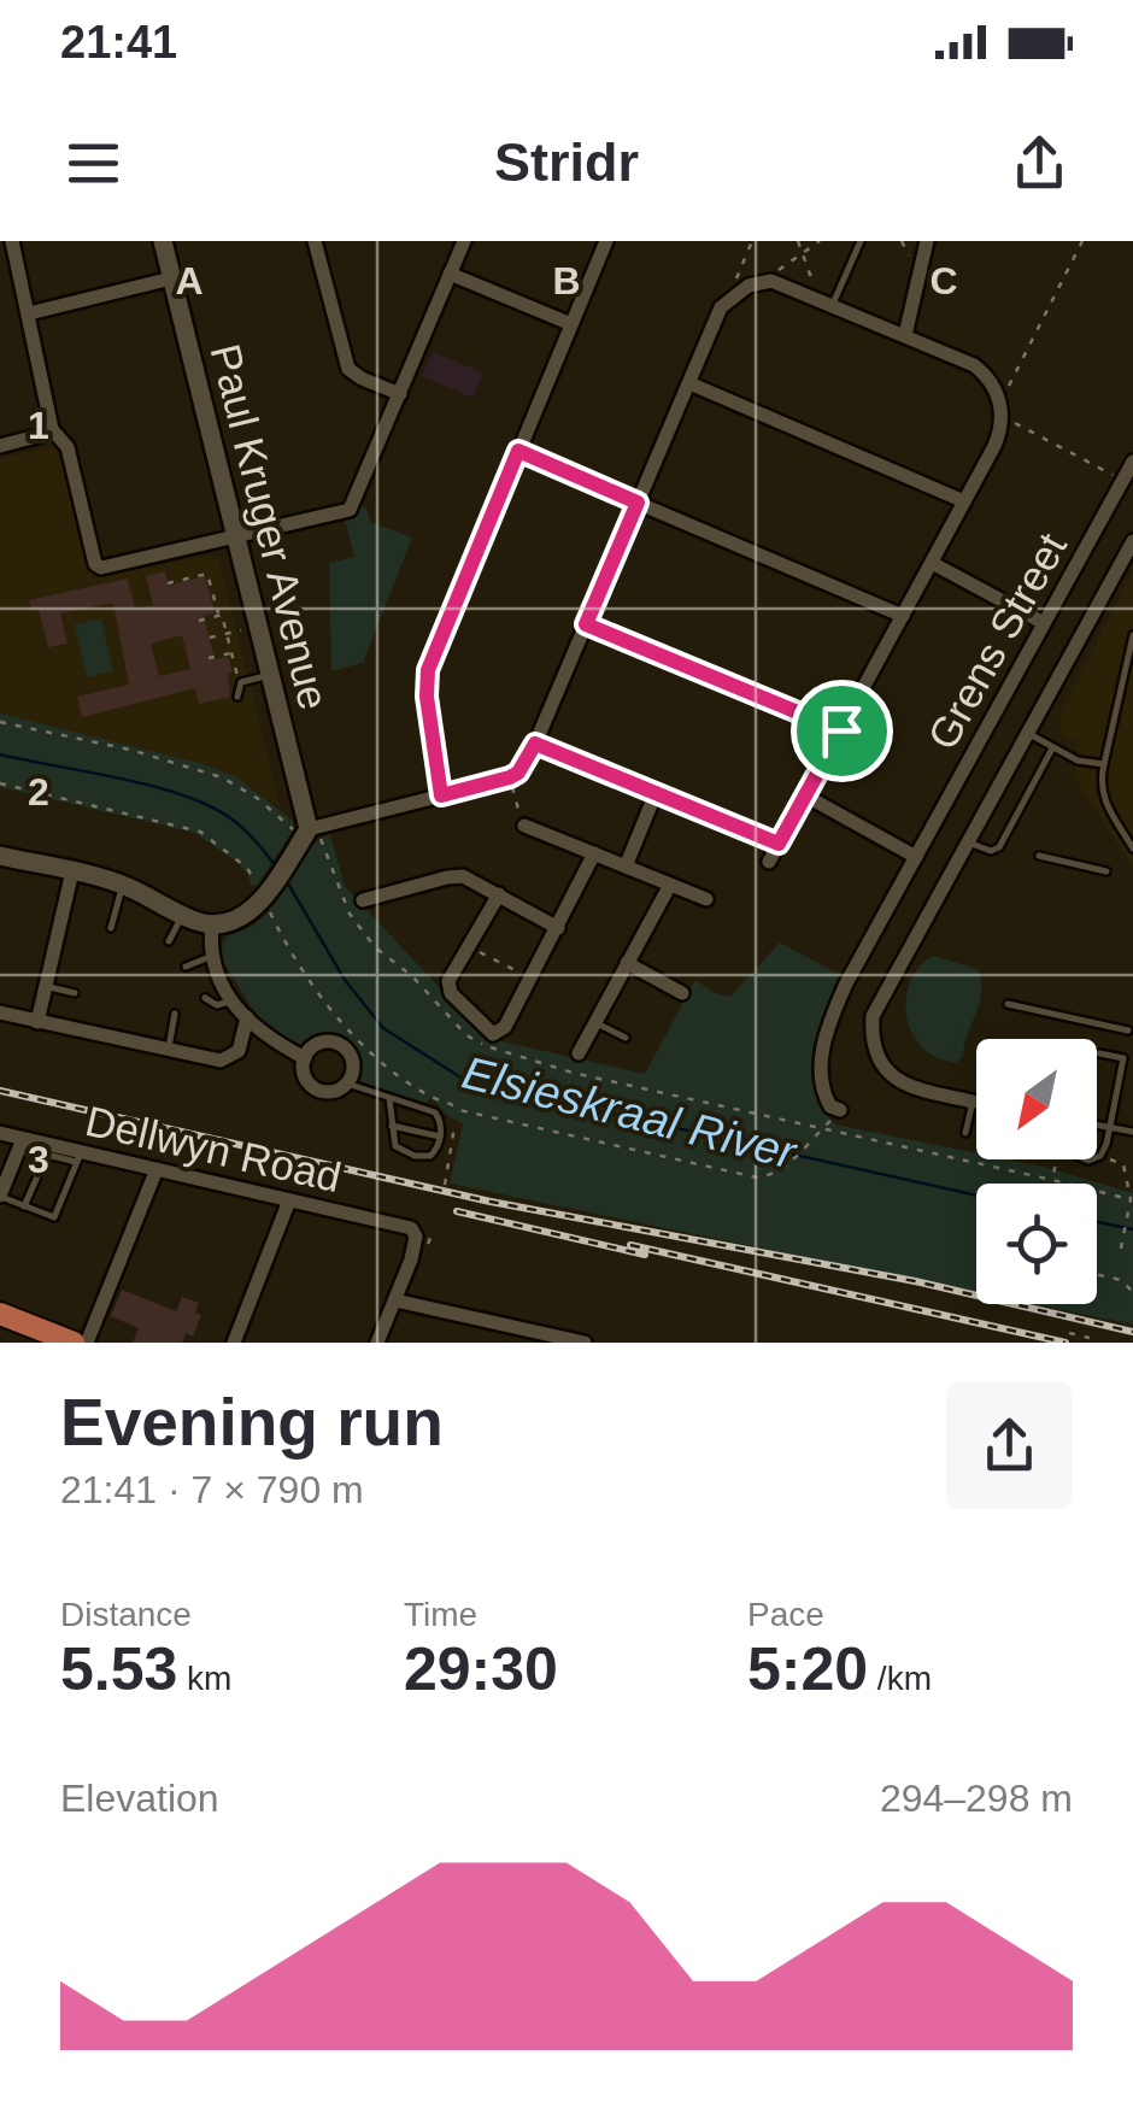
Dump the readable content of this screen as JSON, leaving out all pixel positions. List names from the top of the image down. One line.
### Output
{"streets":{"street":["Paul Kruger Avenue","Grens Street","Dellwyn Road"]},"water":["Elsieskraal River"],"north":"bottom left","page":{"status":"21:41","header":"Stridr","heading":["Evening run","21:41 · 7 × 790 m"],"stats":[["Distance","5.53 km"],["Time","29:30"],["Pace","5:20 /km"]],"chart":["Elevation","294–298 m"]},"grid":{"columns":["A","B","C"],"rows":["1","2","3"]}}
